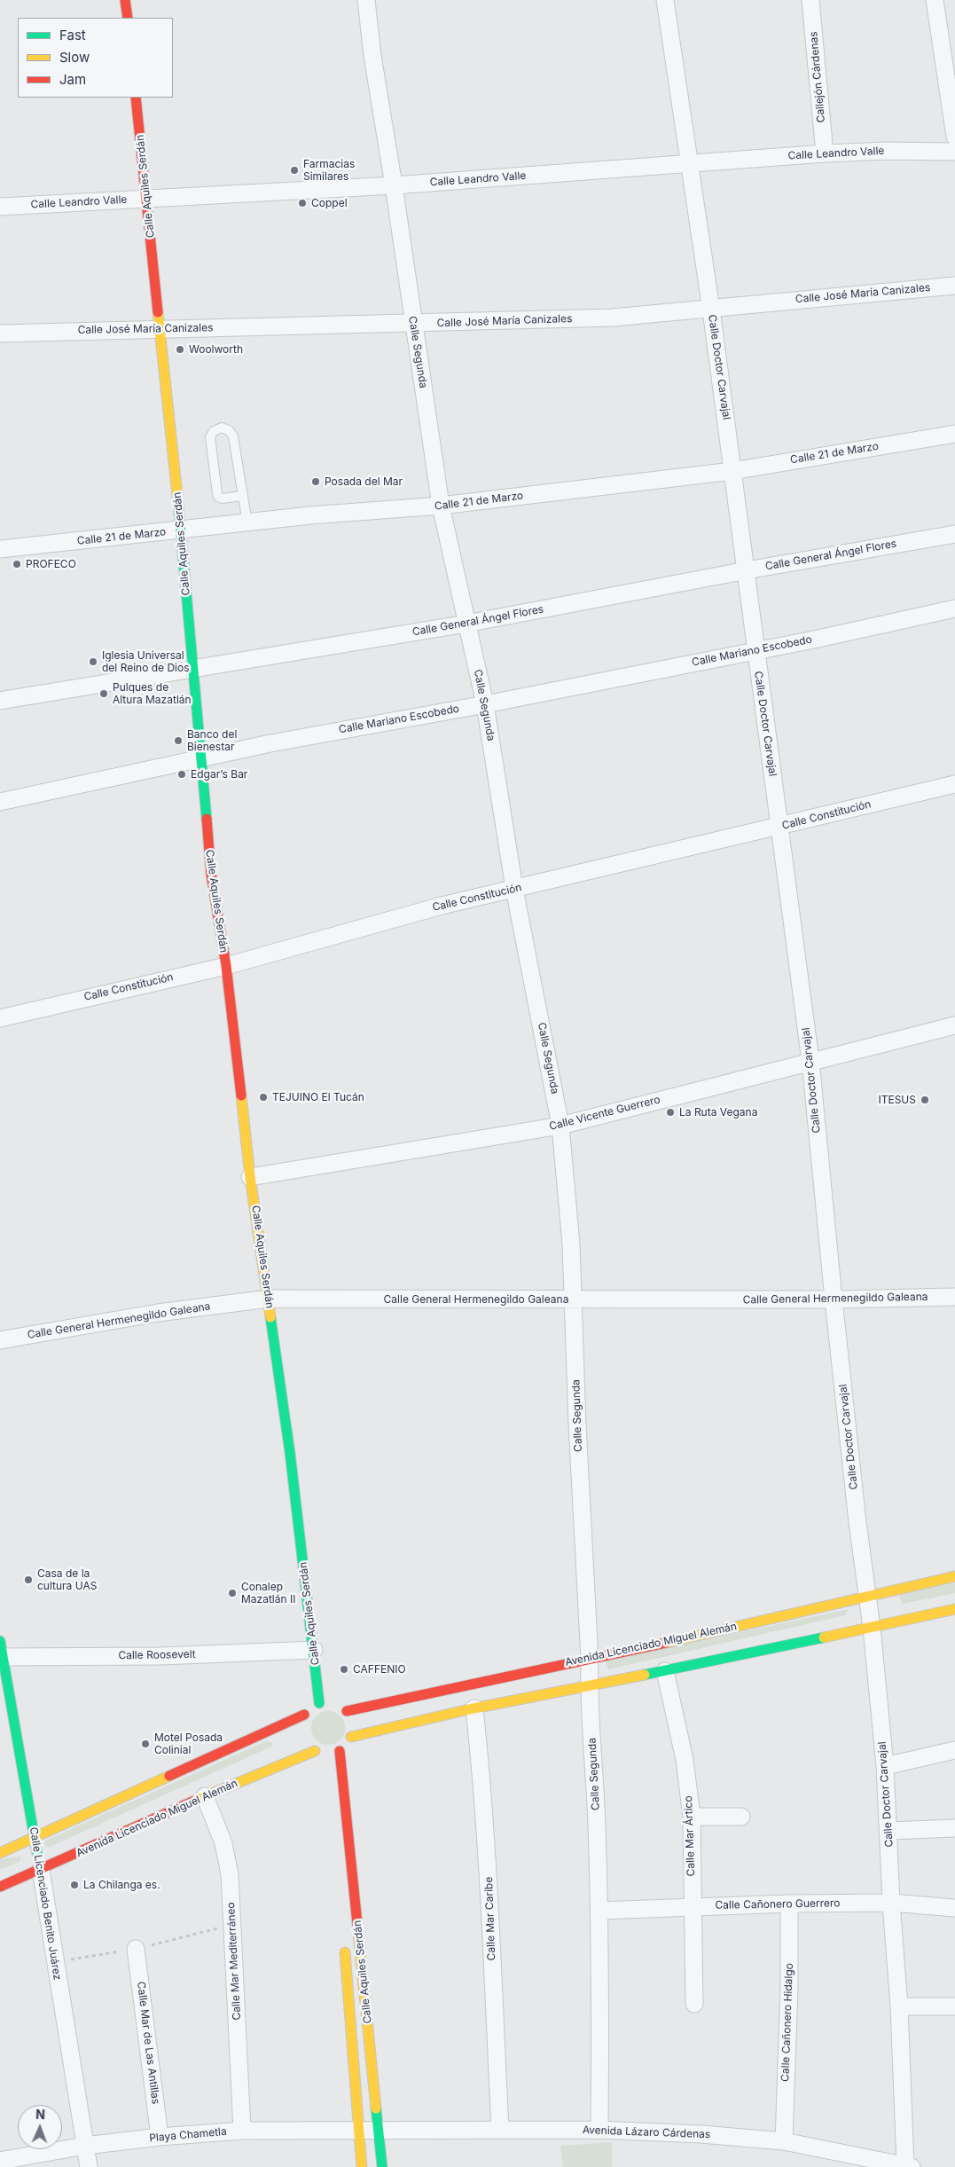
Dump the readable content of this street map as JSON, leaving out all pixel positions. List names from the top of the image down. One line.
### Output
{"streets":{"street":["Callejón Cárdenas","Calle Leandro Valle","Calle Aquiles Serdán","Calle José María Canizales","Calle Segunda","Calle Doctor Carvajal","Calle 21 de Marzo","Calle General Ángel Flores","Calle Mariano Escobedo","Calle Constitución","Calle Vicente Guerrero","Calle General Hermenegildo Galeana","Avenida Licenciado Miguel Alemán","Calle Roosevelt","Calle Mar Ártico","Calle Licenciado Benito Juárez","Calle Cañonero Guerrero","Calle Mar Caribe","Calle Mar Mediterráneo","Calle Cañonero Hidalgo","Calle Mar de Las Antillas","Avenida Lázaro Cárdenas","Playa Chametla"]},"crossings":[["Callejón Cárdenas","Calle Leandro Valle"],["Calle Leandro Valle","Calle Aquiles Serdán"],["Calle Leandro Valle","Calle Segunda"],["Calle Leandro Valle","Calle Doctor Carvajal"],["Calle Aquiles Serdán","Calle José María Canizales"],["Calle Aquiles Serdán","Calle 21 de Marzo"],["Calle Aquiles Serdán","Calle General Ángel Flores"],["Calle Aquiles Serdán","Calle Mariano Escobedo"],["Calle Aquiles Serdán","Calle Constitución"],["Calle Aquiles Serdán","Calle Vicente Guerrero"],["Calle Aquiles Serdán","Calle General Hermenegildo Galeana"],["Calle Aquiles Serdán","Avenida Licenciado Miguel Alemán"],["Calle Aquiles Serdán","Calle Roosevelt"],["Calle Aquiles Serdán","Avenida Lázaro Cárdenas"],["Calle Aquiles Serdán","Playa Chametla"],["Calle José María Canizales","Calle Segunda"],["Calle José María Canizales","Calle Doctor Carvajal"],["Calle Segunda","Calle 21 de Marzo"],["Calle Segunda","Calle General Ángel Flores"],["Calle Segunda","Calle Mariano Escobedo"],["Calle Segunda","Calle Constitución"],["Calle Segunda","Calle Vicente Guerrero"],["Calle Segunda","Calle General Hermenegildo Galeana"],["Calle Segunda","Avenida Licenciado Miguel Alemán"],["Calle Segunda","Calle Cañonero Guerrero"],["Calle Segunda","Avenida Lázaro Cárdenas"],["Calle Doctor Carvajal","Calle 21 de Marzo"],["Calle Doctor Carvajal","Calle General Ángel Flores"],["Calle Doctor Carvajal","Calle Mariano Escobedo"],["Calle Doctor Carvajal","Calle Constitución"],["Calle Doctor Carvajal","Calle Vicente Guerrero"],["Calle Doctor Carvajal","Calle General Hermenegildo Galeana"],["Calle Doctor Carvajal","Avenida Licenciado Miguel Alemán"],["Calle Doctor Carvajal","Calle Cañonero Guerrero"],["Calle Doctor Carvajal","Avenida Lázaro Cárdenas"],["Avenida Licenciado Miguel Alemán","Calle Licenciado Benito Juárez"],["Avenida Licenciado Miguel Alemán","Calle Mar Mediterráneo"],["Calle Roosevelt","Calle Licenciado Benito Juárez"],["Calle Mar Ártico","Calle Cañonero Guerrero"],["Calle Licenciado Benito Juárez","Playa Chametla"],["Calle Cañonero Guerrero","Calle Cañonero Hidalgo"],["Calle Mar Caribe","Avenida Lázaro Cárdenas"],["Calle Mar Mediterráneo","Playa Chametla"],["Calle Cañonero Hidalgo","Avenida Lázaro Cárdenas"],["Calle Mar de Las Antillas","Playa Chametla"],["Avenida Lázaro Cárdenas","Playa Chametla"]],"places":["Farmacias Similares","Coppel","Woolworth","Posada del Mar","PROFECO","Iglesia Universal del Reino de Dios","Pulques de Altura Mazatlán","Banco del Bienestar","Edgar’s Bar","TEJUINO El Tucán","ITESUS","La Ruta Vegana","Casa de la cultura UAS","Conalep Mazatlán II","CAFFENIO","Motel Posada Colinial","La Chilanga es."],"legend":["Fast","Slow","Jam"],"north":"top"}
